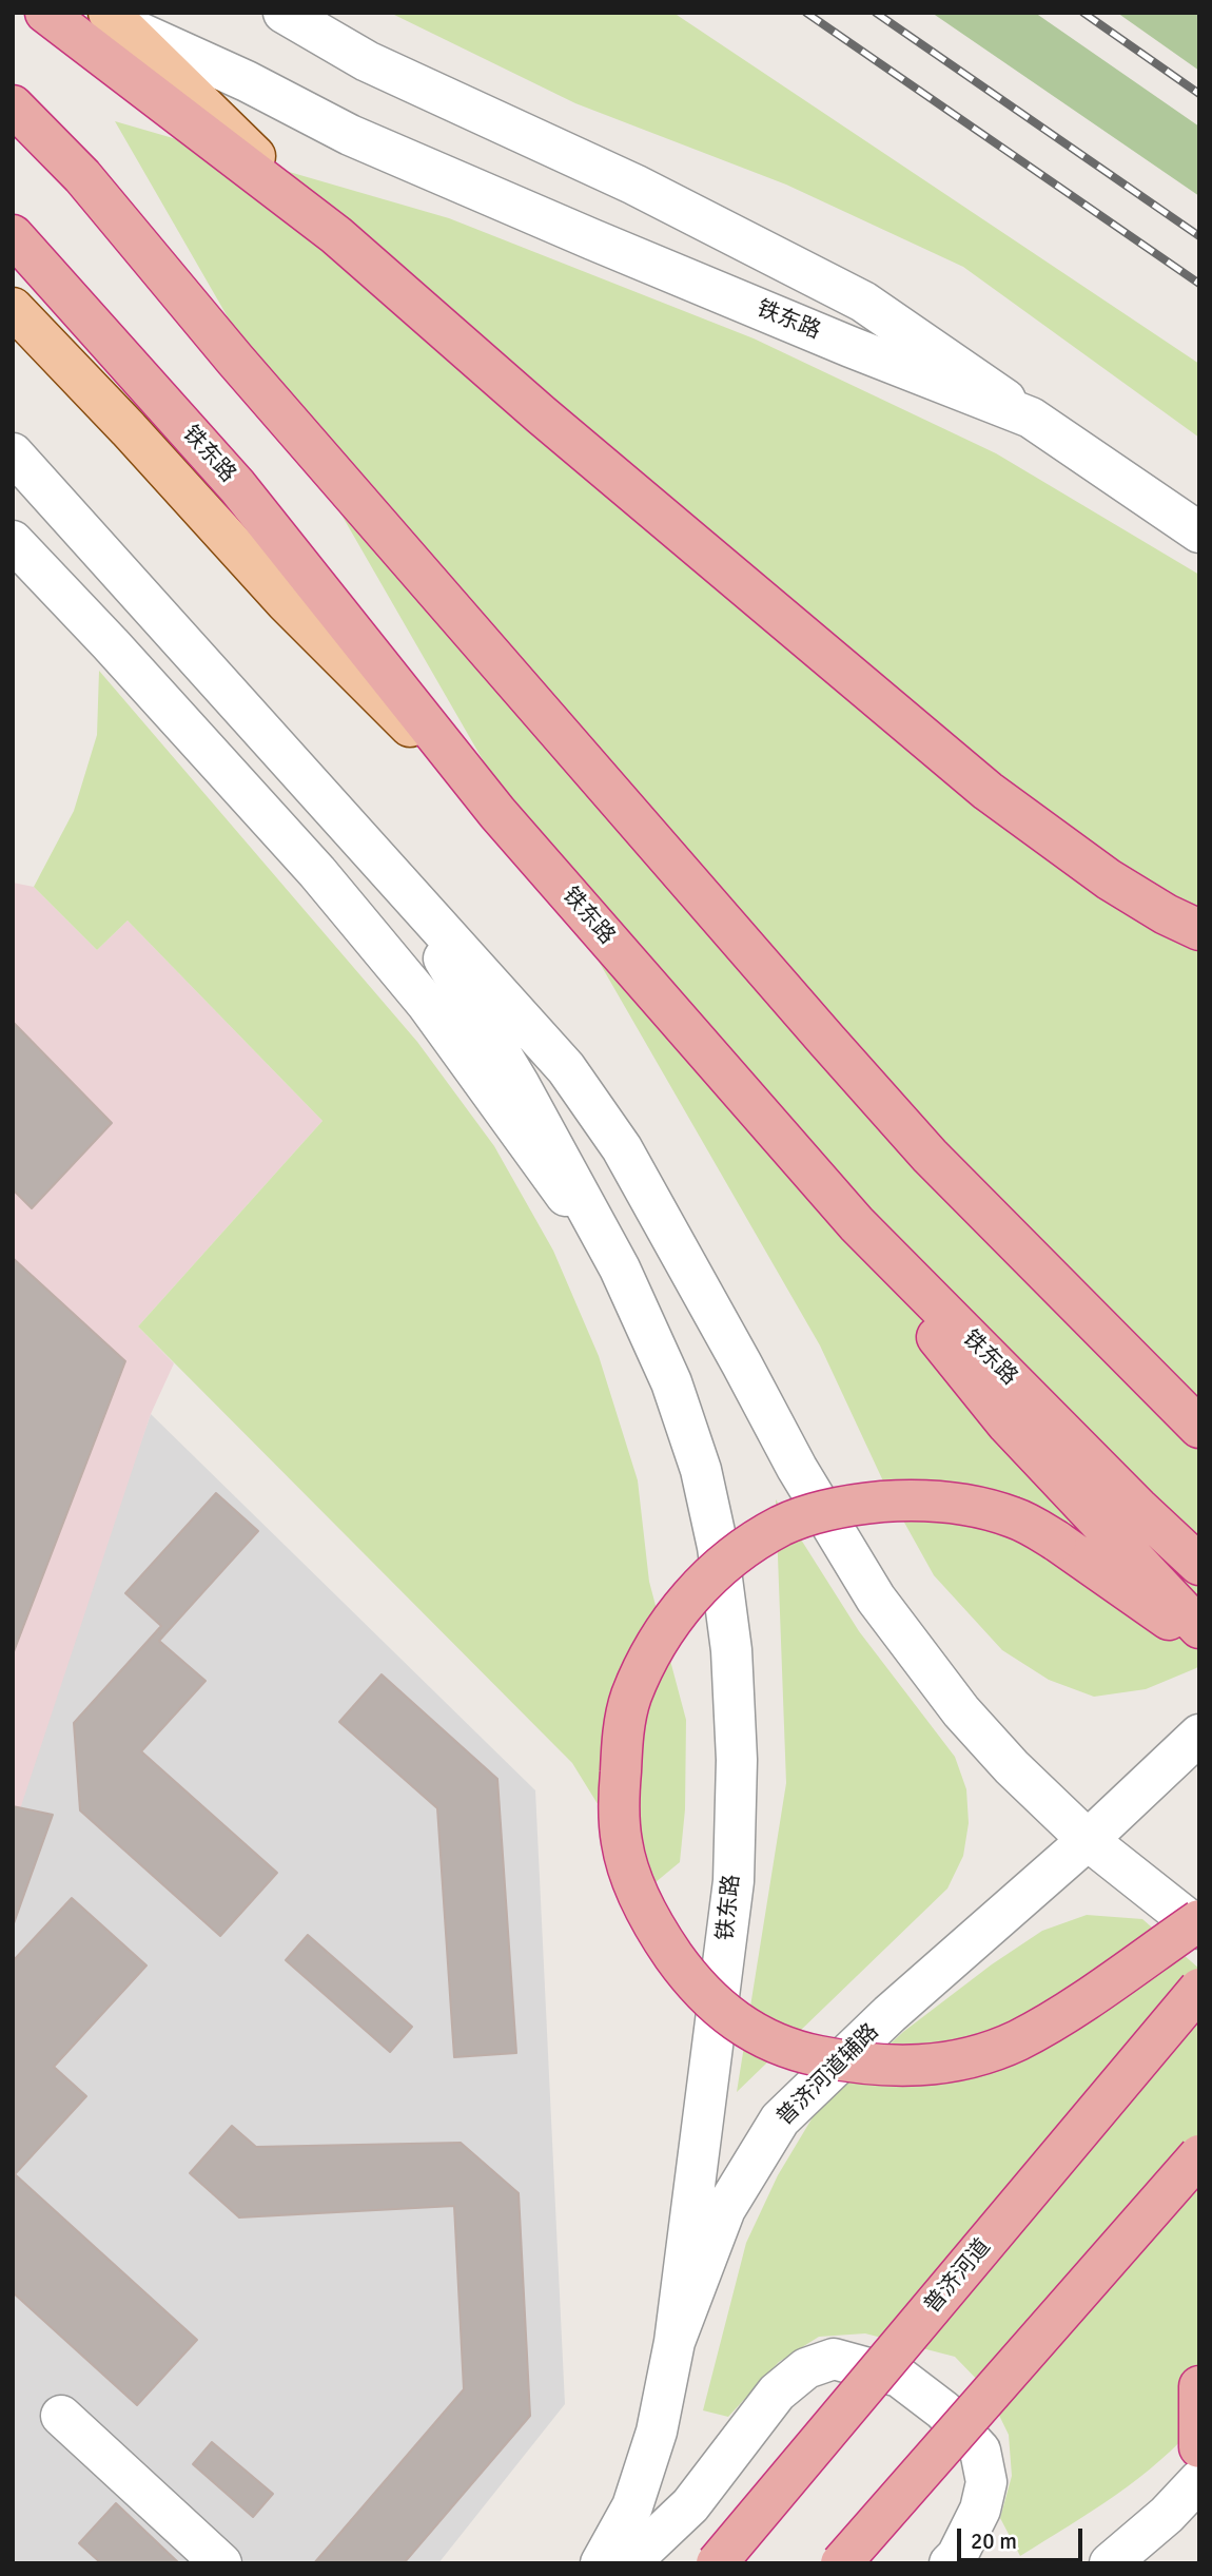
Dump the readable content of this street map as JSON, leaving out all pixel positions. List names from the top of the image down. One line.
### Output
{"streets":{"highway":["铁东路","普济河道"],"street":["普济河道辅路"]},"crossings":[["铁东路","普济河道辅路"]],"scale_bar":"20 m"}
